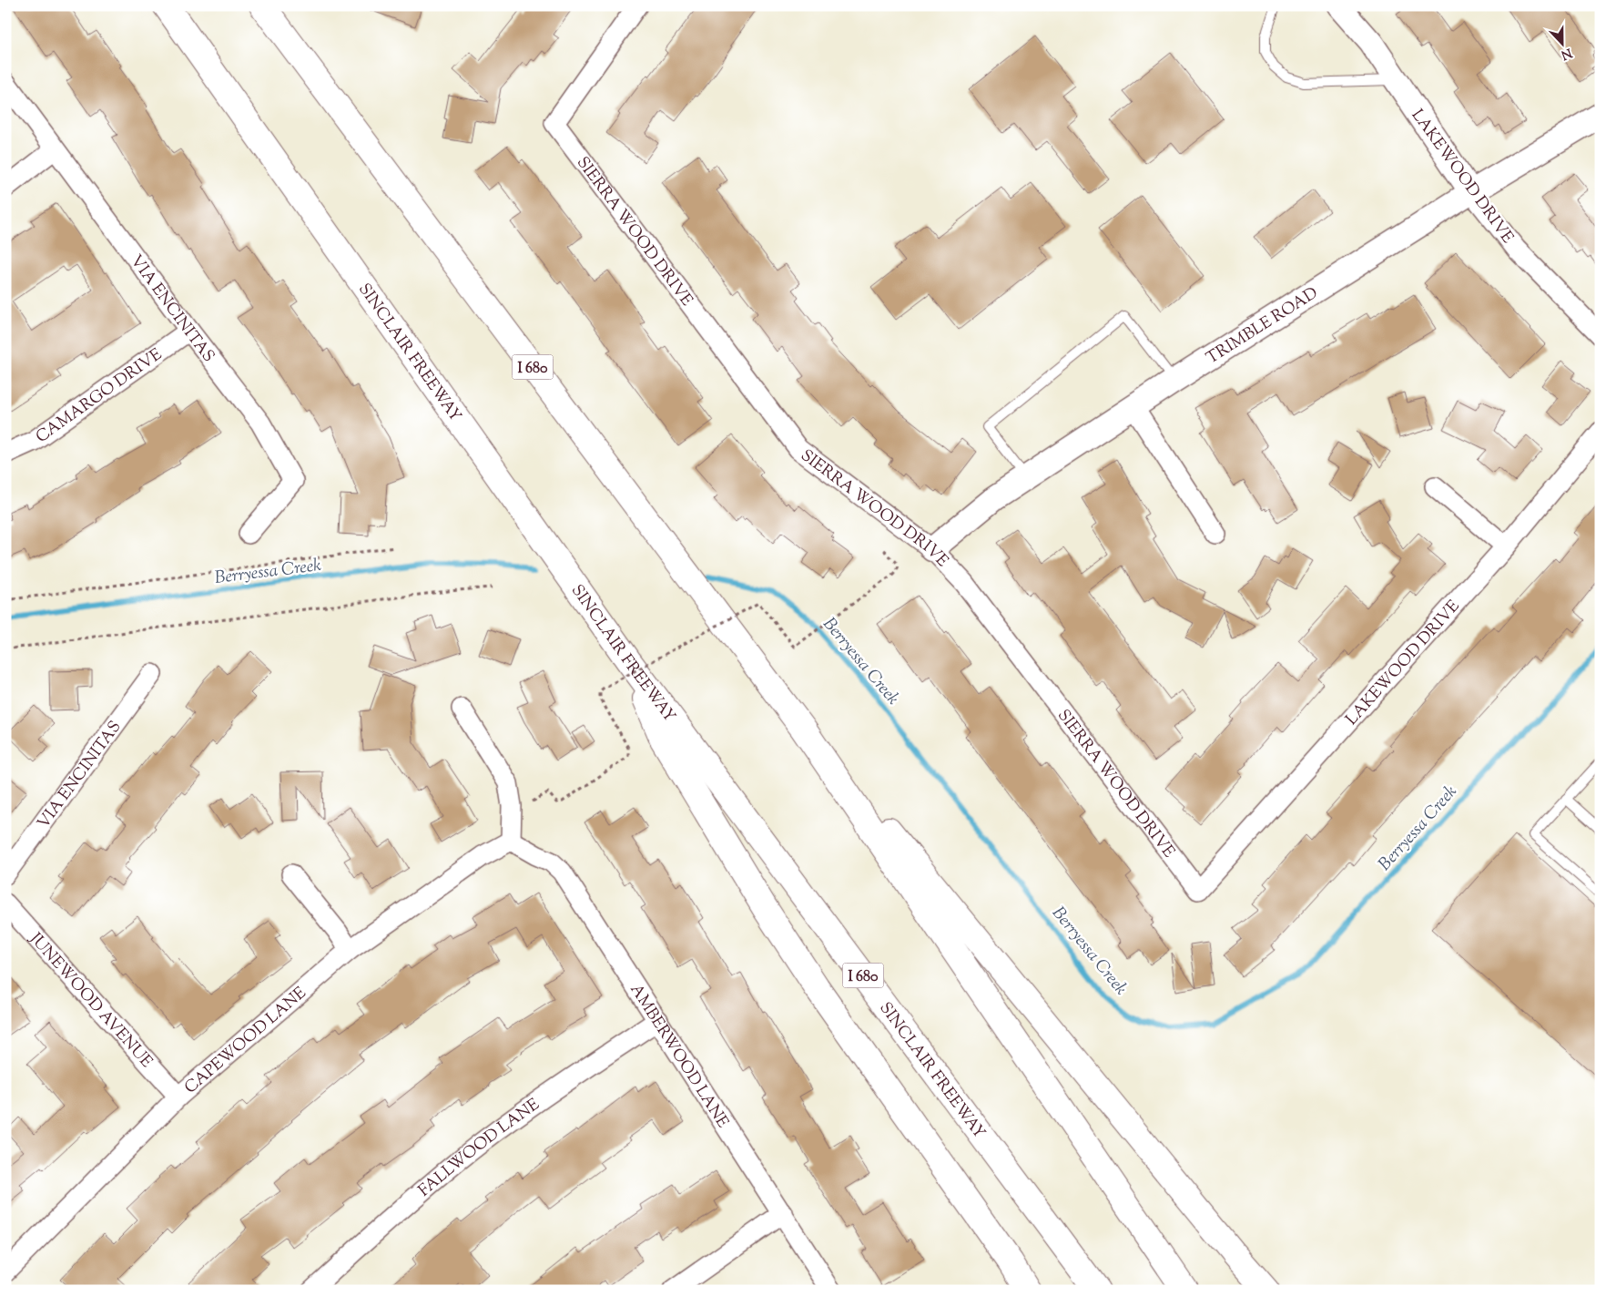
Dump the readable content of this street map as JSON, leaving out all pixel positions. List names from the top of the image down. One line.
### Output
{"streets":{"highway":["SINCLAIR FREEWAY","I 680"],"street":["LAKEWOOD DRIVE","SIERRA WOOD DRIVE","VIA ENCINITAS","TRIMBLE ROAD","CAMARGO DRIVE","JUNEWOOD AVENUE","CAPEWOOD LANE","AMBERWOOD LANE","FALLWOOD LANE"]},"crossings":[["LAKEWOOD DRIVE","SIERRA WOOD DRIVE"],["LAKEWOOD DRIVE","TRIMBLE ROAD"],["SIERRA WOOD DRIVE","TRIMBLE ROAD"],["VIA ENCINITAS","CAMARGO DRIVE"],["JUNEWOOD AVENUE","CAPEWOOD LANE"],["CAPEWOOD LANE","AMBERWOOD LANE"],["AMBERWOOD LANE","FALLWOOD LANE"]],"water":["Berryessa Creek"],"north":"bottom"}
